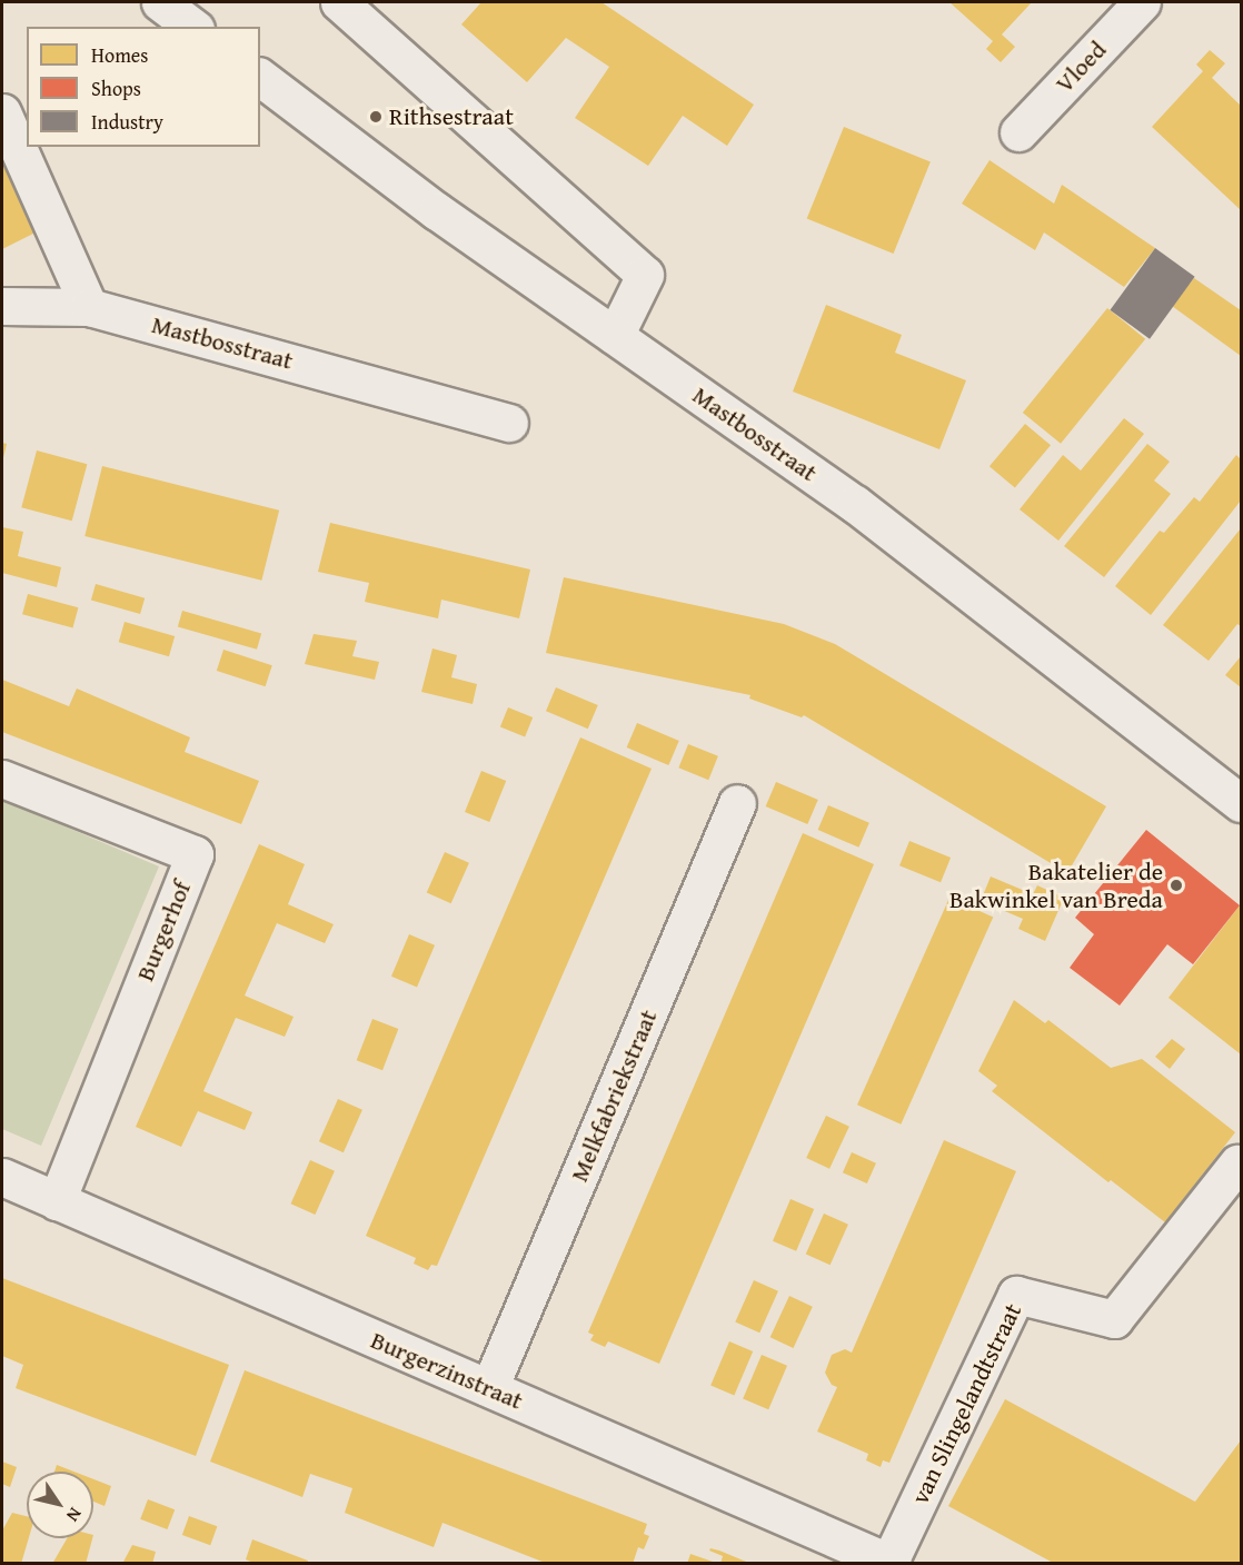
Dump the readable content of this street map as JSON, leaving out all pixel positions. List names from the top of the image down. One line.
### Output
{"streets":{"street":["Vloed","Mastbosstraat","Burgerhof","Melkfabriekstraat","Burgerzinstraat","van Slingelandtstraat"]},"crossings":[["Burgerhof","Burgerzinstraat"],["Melkfabriekstraat","Burgerzinstraat"],["Burgerzinstraat","van Slingelandtstraat"]],"places":["Rithsestraat","Bakatelier de Bakwinkel van Breda"],"legend":["Homes","Shops","Industry"],"north":"bottom right"}
